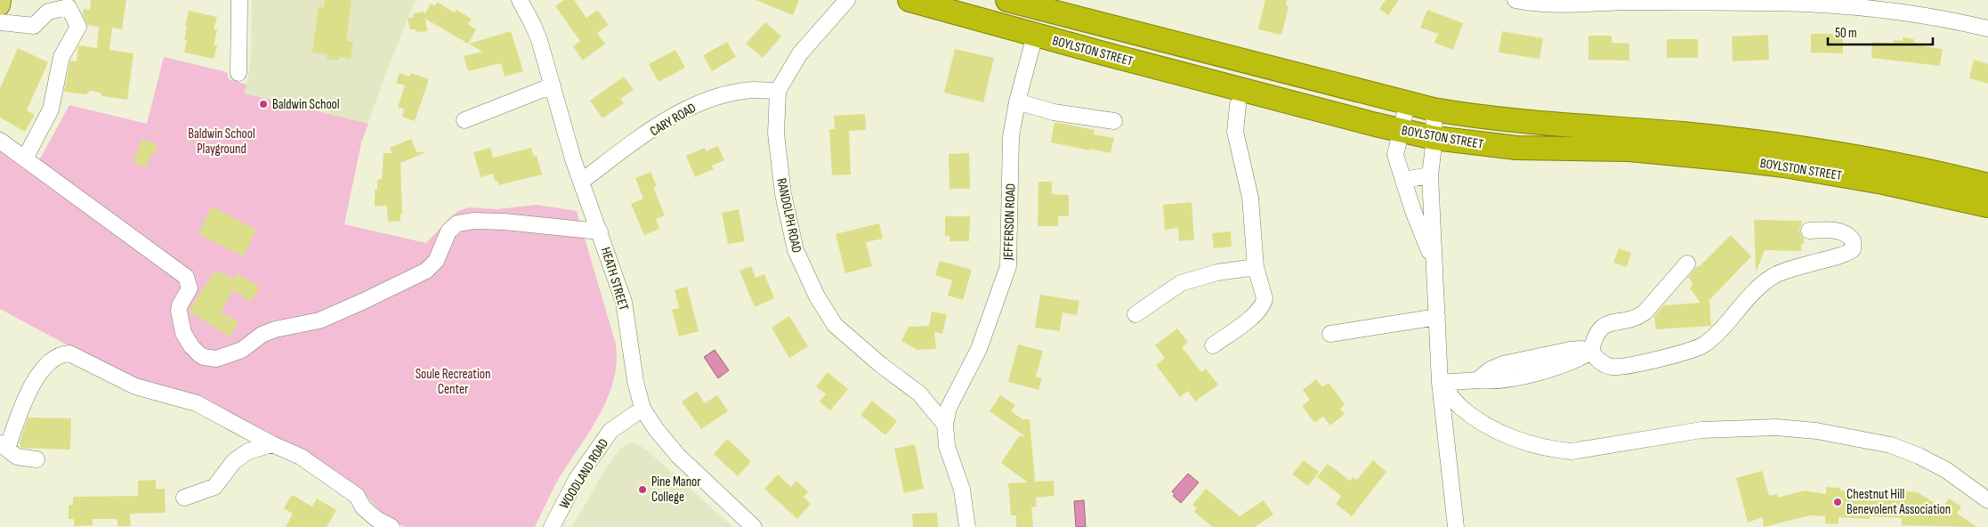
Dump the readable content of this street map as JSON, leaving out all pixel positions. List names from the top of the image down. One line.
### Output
{"streets":{"highway":["BOYLSTON STREET"],"street":["CARY ROAD","RANDOLPH ROAD","JEFFERSON ROAD","HEATH STREET","WOODLAND ROAD"]},"crossings":[["BOYLSTON STREET","JEFFERSON ROAD"],["CARY ROAD","RANDOLPH ROAD"],["CARY ROAD","HEATH STREET"],["RANDOLPH ROAD","JEFFERSON ROAD"],["HEATH STREET","WOODLAND ROAD"]],"parks":["Baldwin School Playground","Soule Recreation Center"],"places":["Baldwin School","Pine Manor College","Chestnut Hill Benevolent Association"],"scale_bar":"50 m"}
